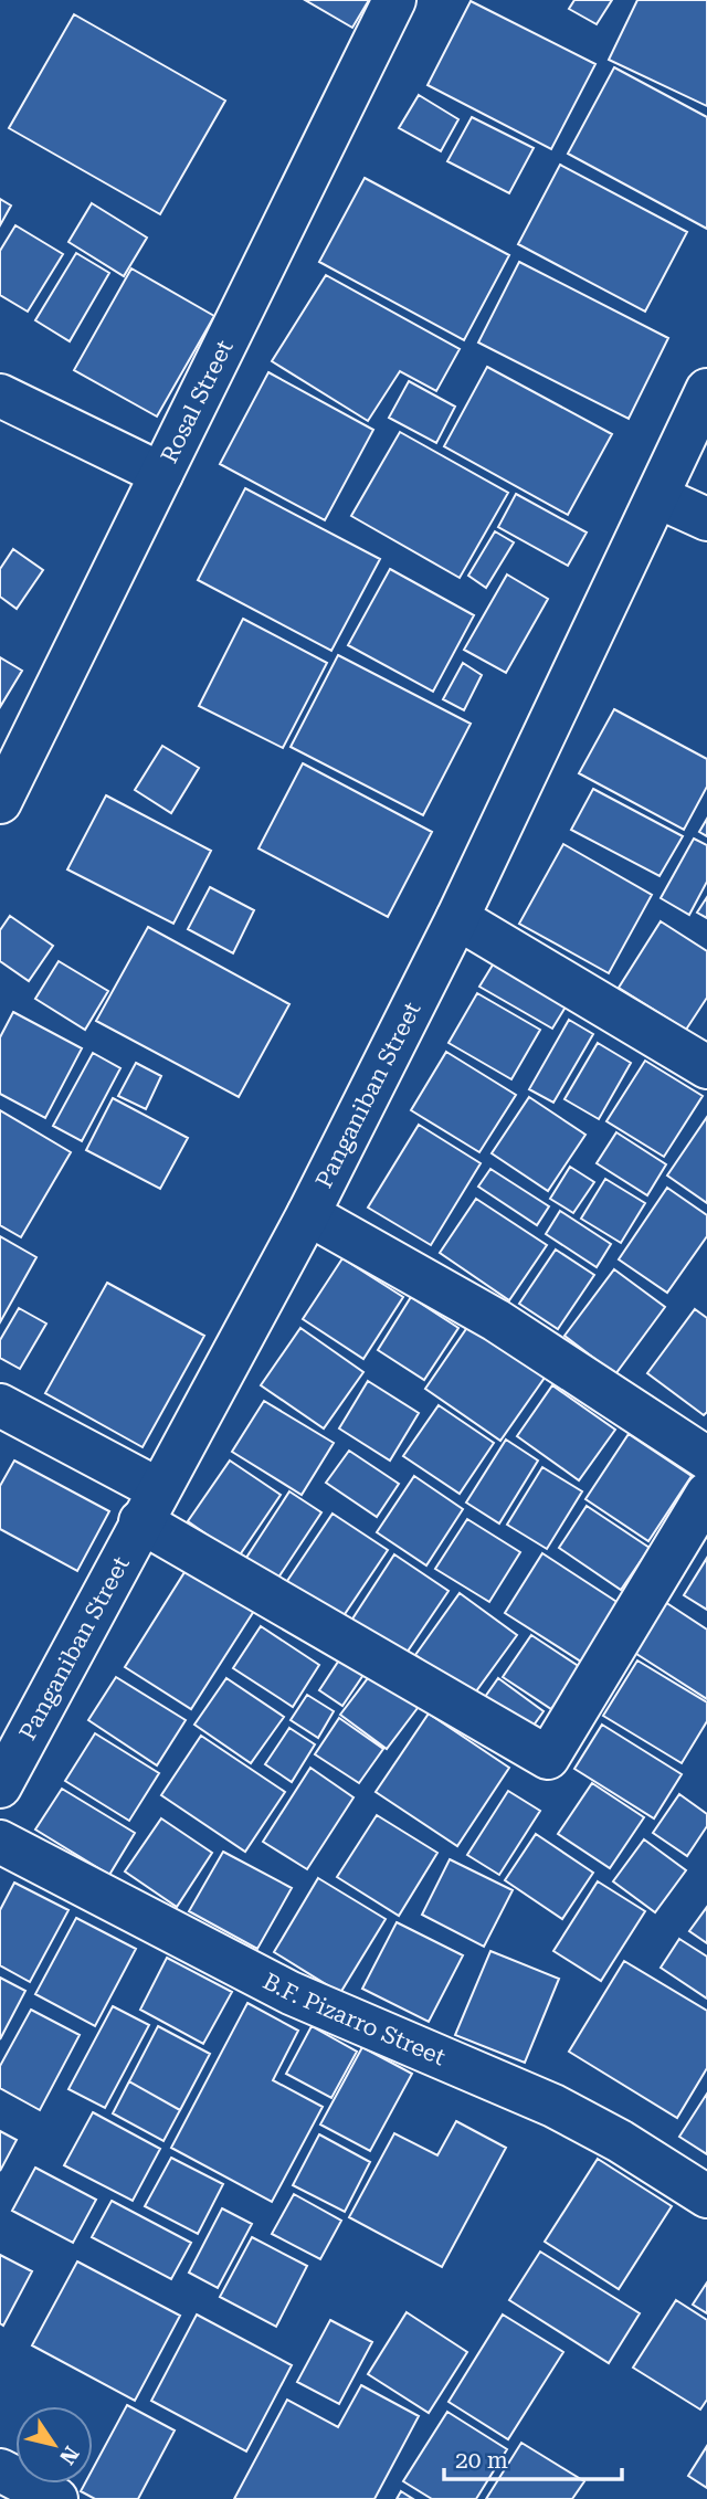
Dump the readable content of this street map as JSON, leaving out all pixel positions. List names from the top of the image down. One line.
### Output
{"streets":{"street":["Rosal Street","Panganiban Street","B.F. Pizarro Street"]},"scale_bar":"20 m","north":"bottom right"}
